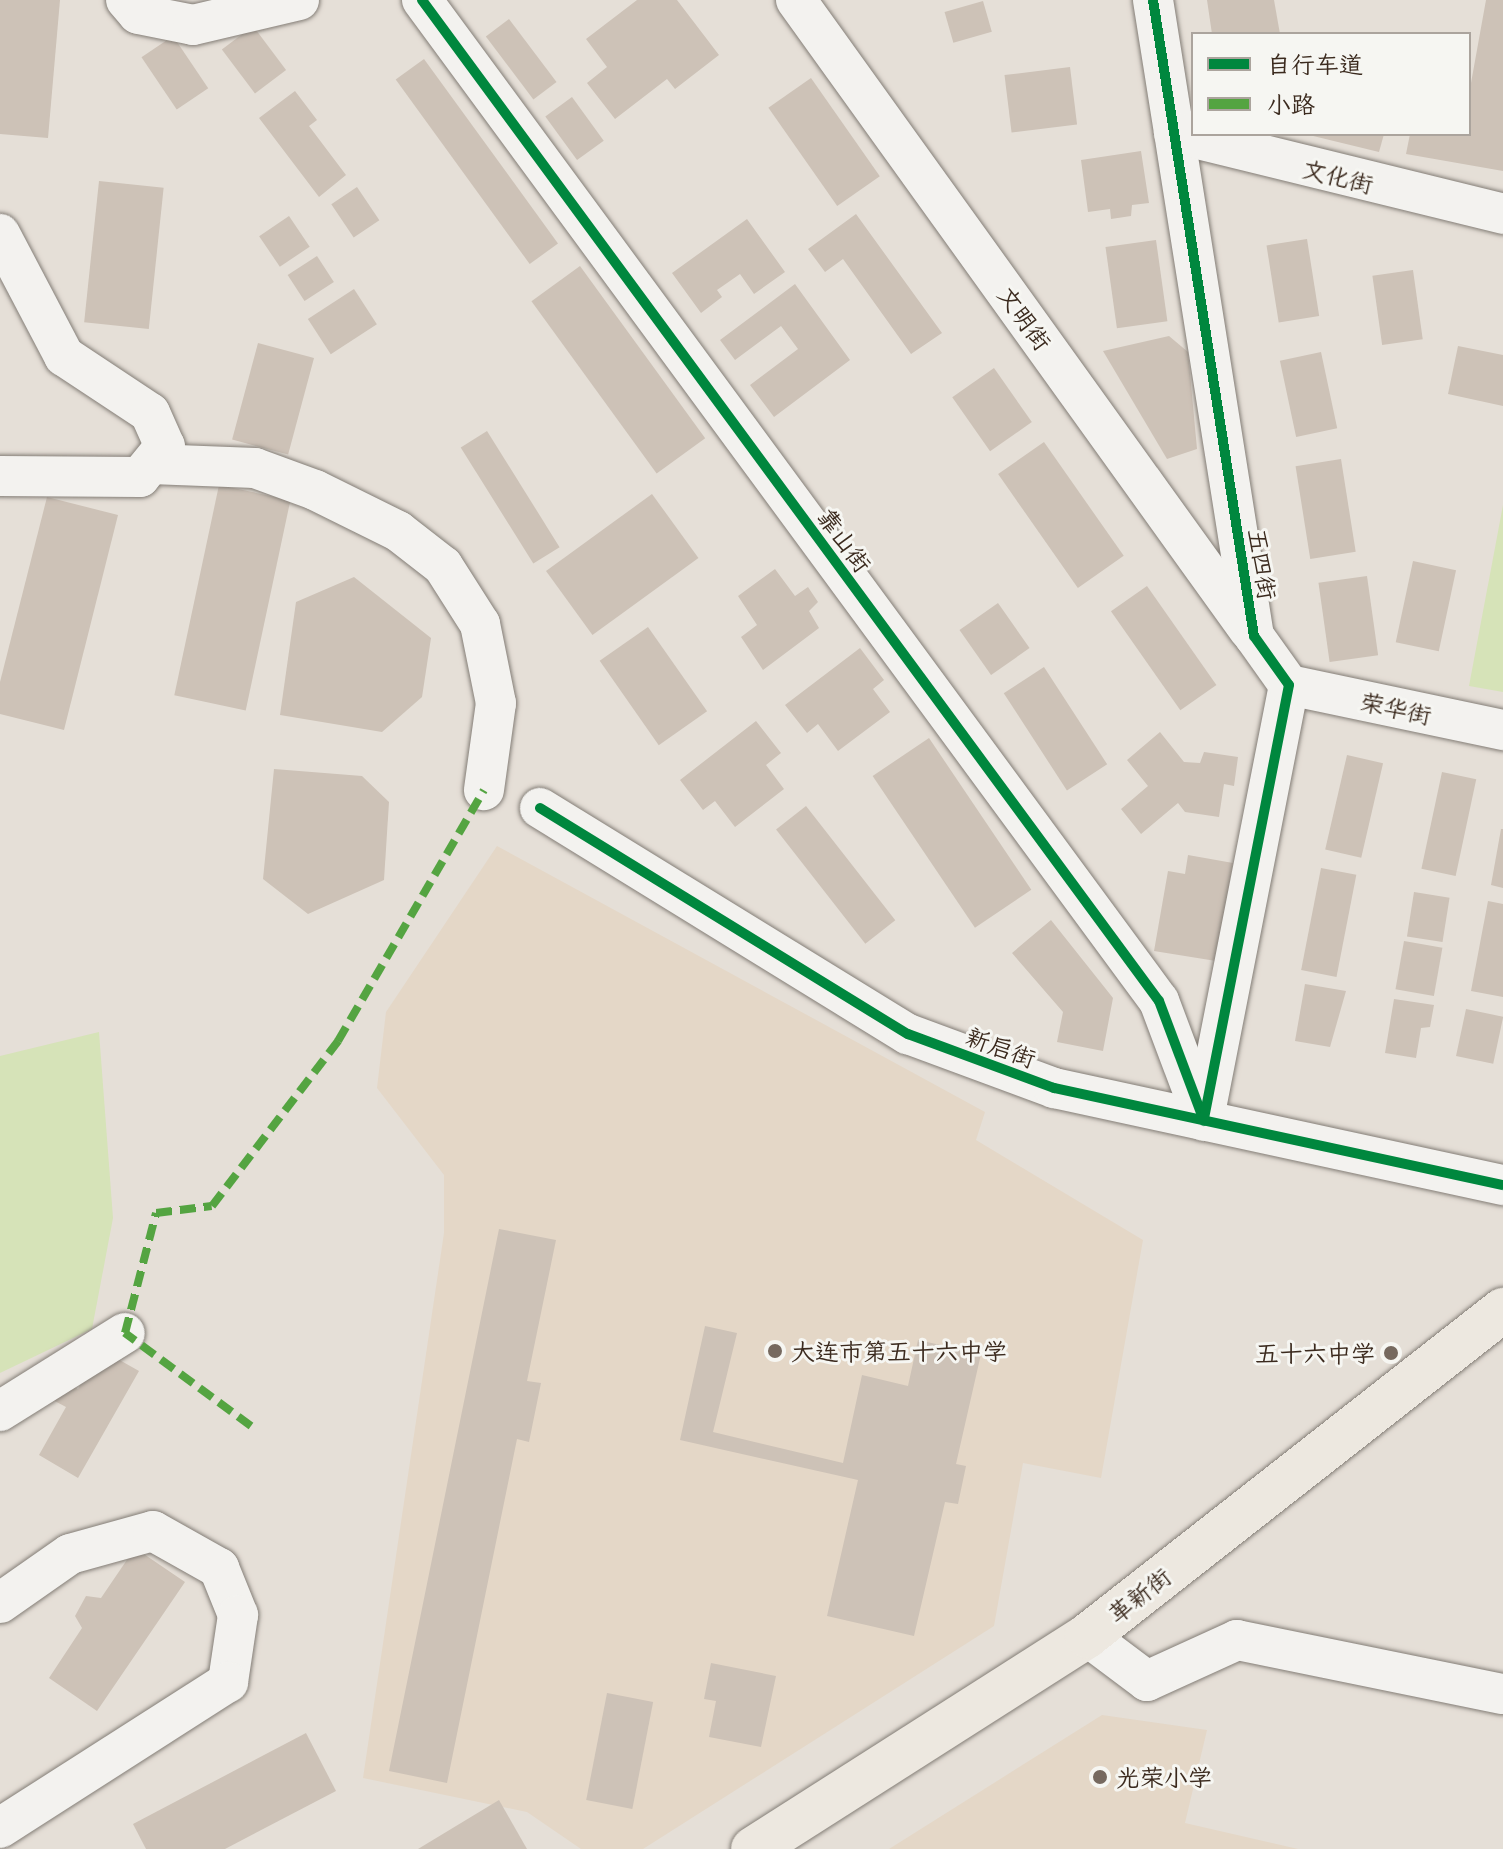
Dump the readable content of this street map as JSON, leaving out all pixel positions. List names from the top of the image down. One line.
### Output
{"streets":{"main road":["革新街"],"street":["文化街","文明街","靠山街","五四街","荣华街","新启街"]},"crossings":[["文化街","五四街"],["文明街","五四街"],["靠山街","新启街"],["五四街","荣华街"]],"places":["大连市第五十六中学","五十六中学","光荣小学"],"legend":["自行车道","小路"]}
